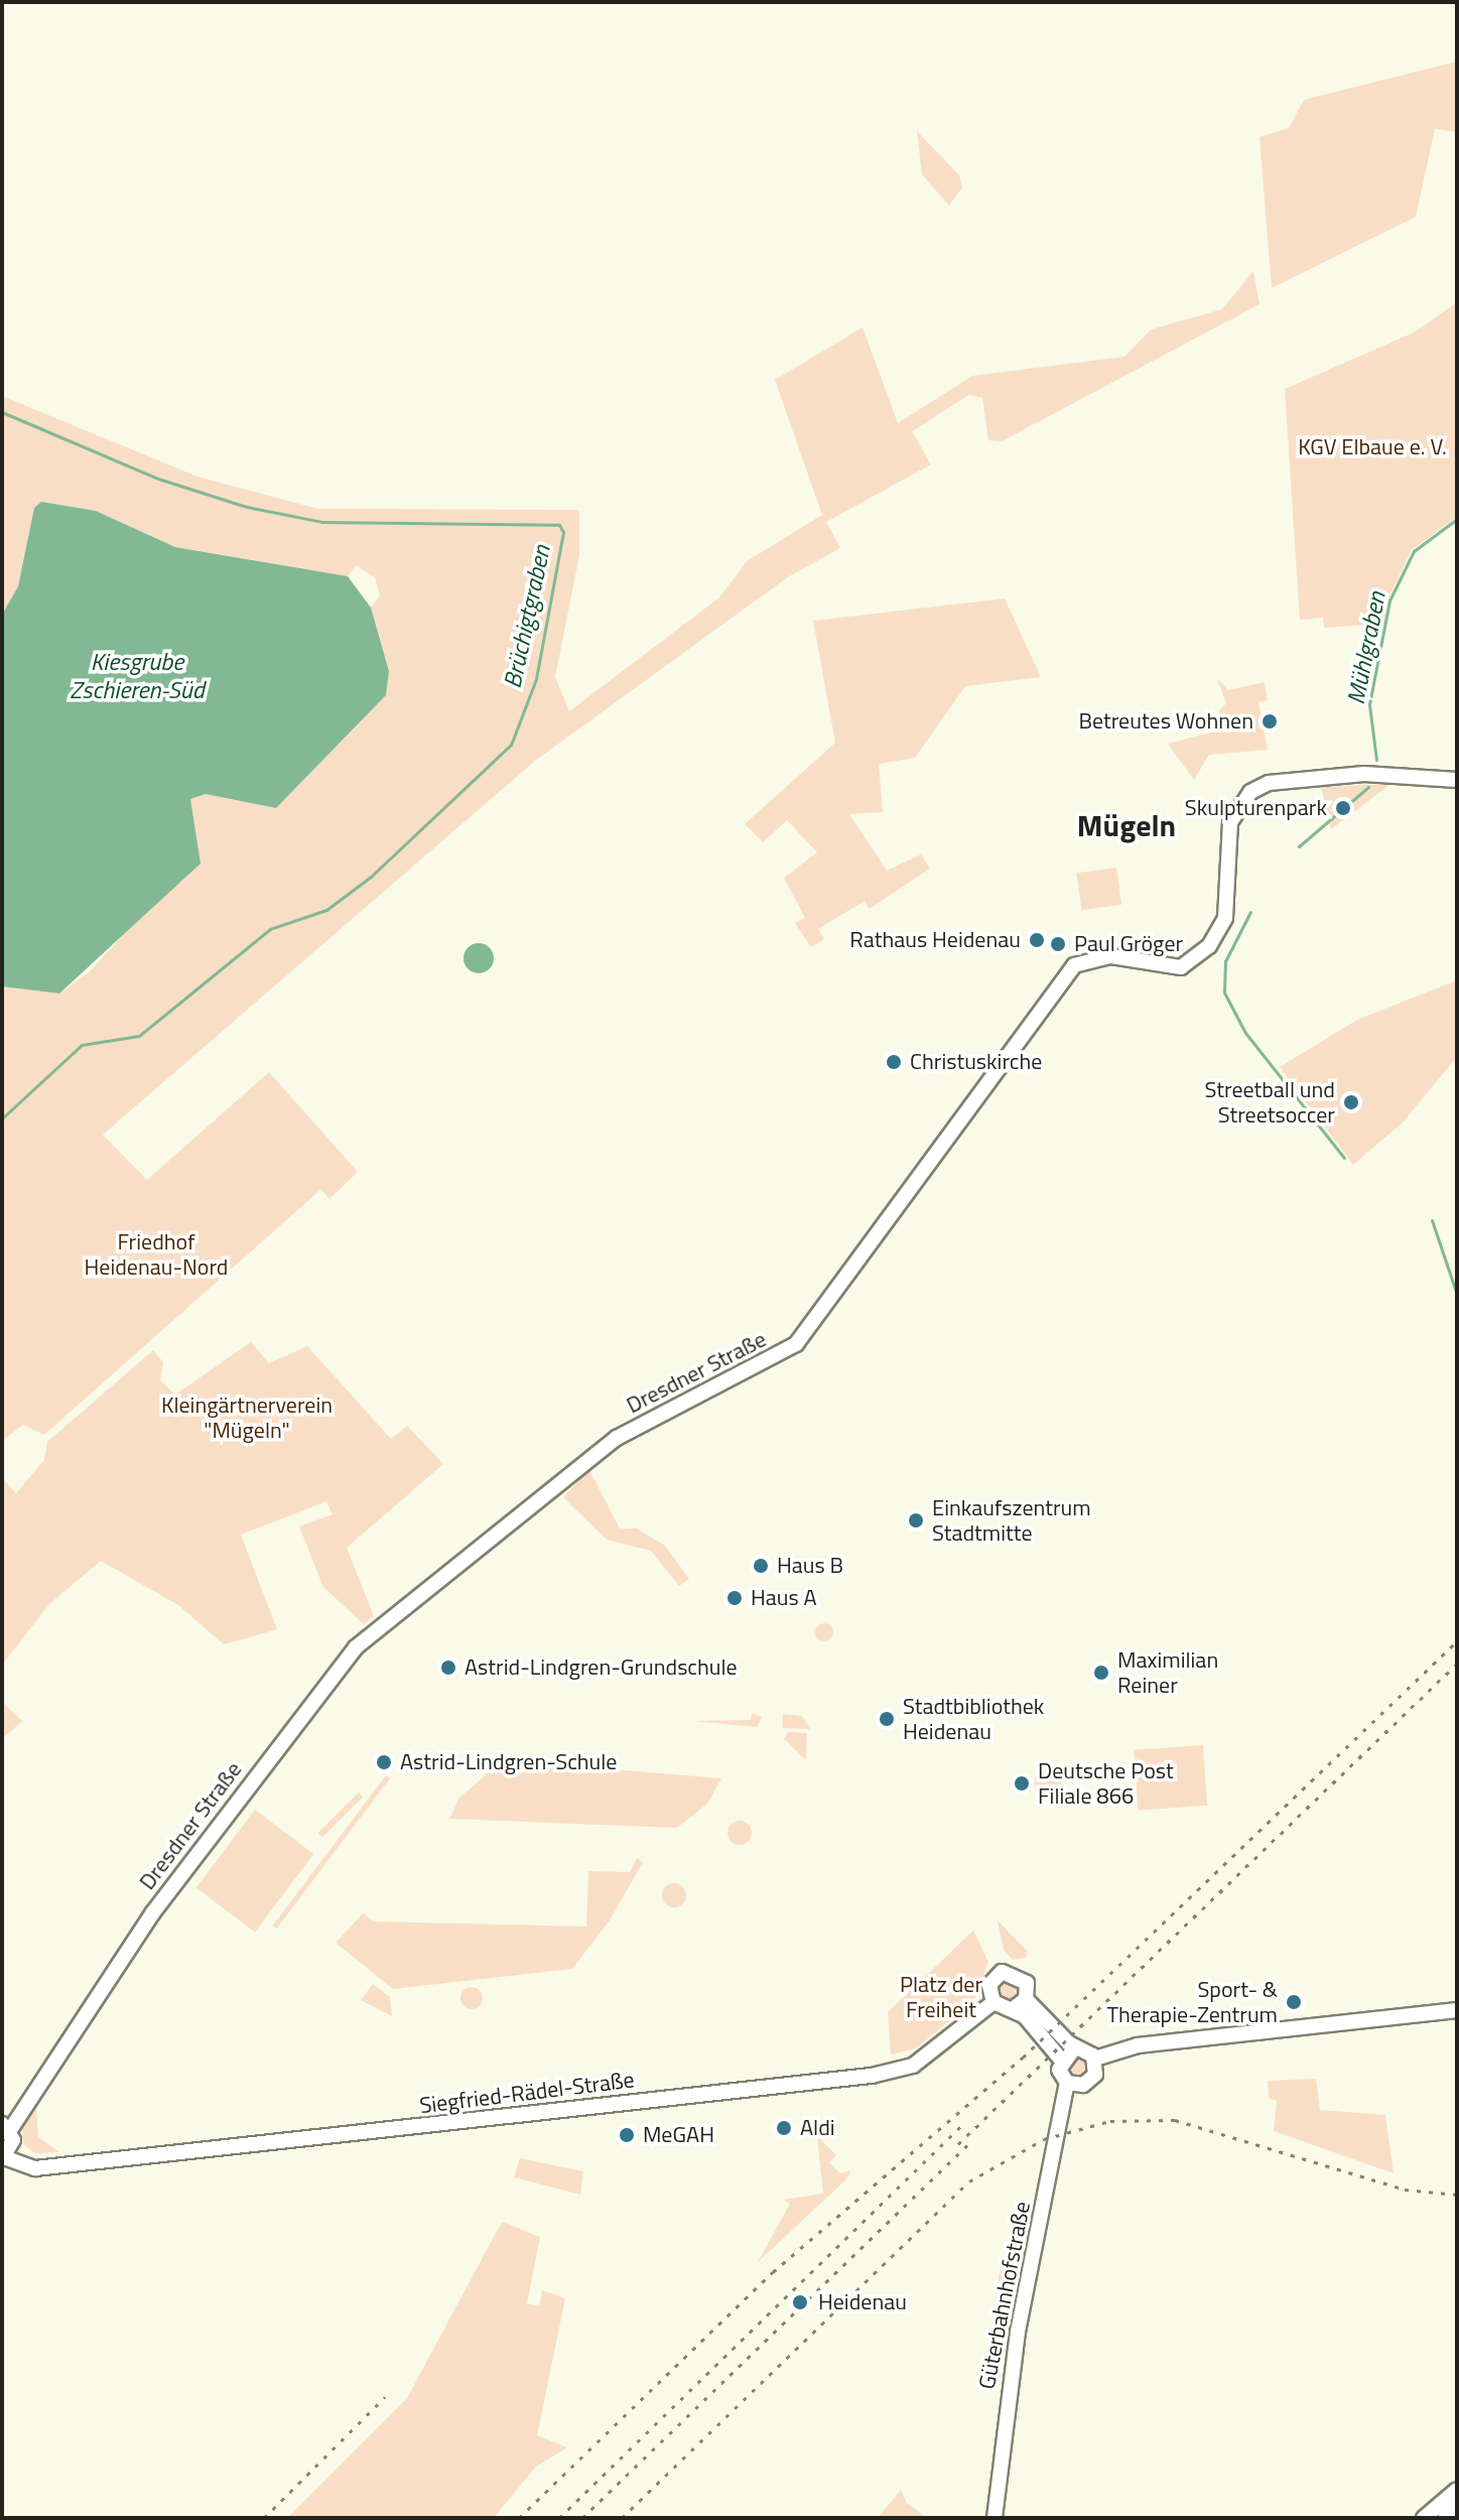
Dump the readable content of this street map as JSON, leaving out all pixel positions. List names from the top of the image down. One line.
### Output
{"streets":{"street":["Dresdner Straße","Siegfried-Rädel-Straße","Güterbahnhofstraße"]},"districts":["Mügeln"],"water":["Brüchigtgraben","Mühlgraben","Kiesgrube Zschieren-Süd"],"parks":["KGV Elbaue e. V.","Friedhof Heidenau-Nord","Kleingärtnerverein \"Mügeln\"","Platz der Freiheit"],"places":["Betreutes Wohnen","Skulpturenpark","Rathaus Heidenau","Paul Gröger","Christuskirche","Streetball und Streetsoccer","Einkaufszentrum Stadtmitte","Haus B","Haus A","Astrid-Lindgren-Grundschule","Maximilian Reiner","Stadtbibliothek Heidenau","Astrid-Lindgren-Schule","Deutsche Post Filiale 866","Sport- & Therapie-Zentrum","Aldi","MeGAH","Heidenau"]}
